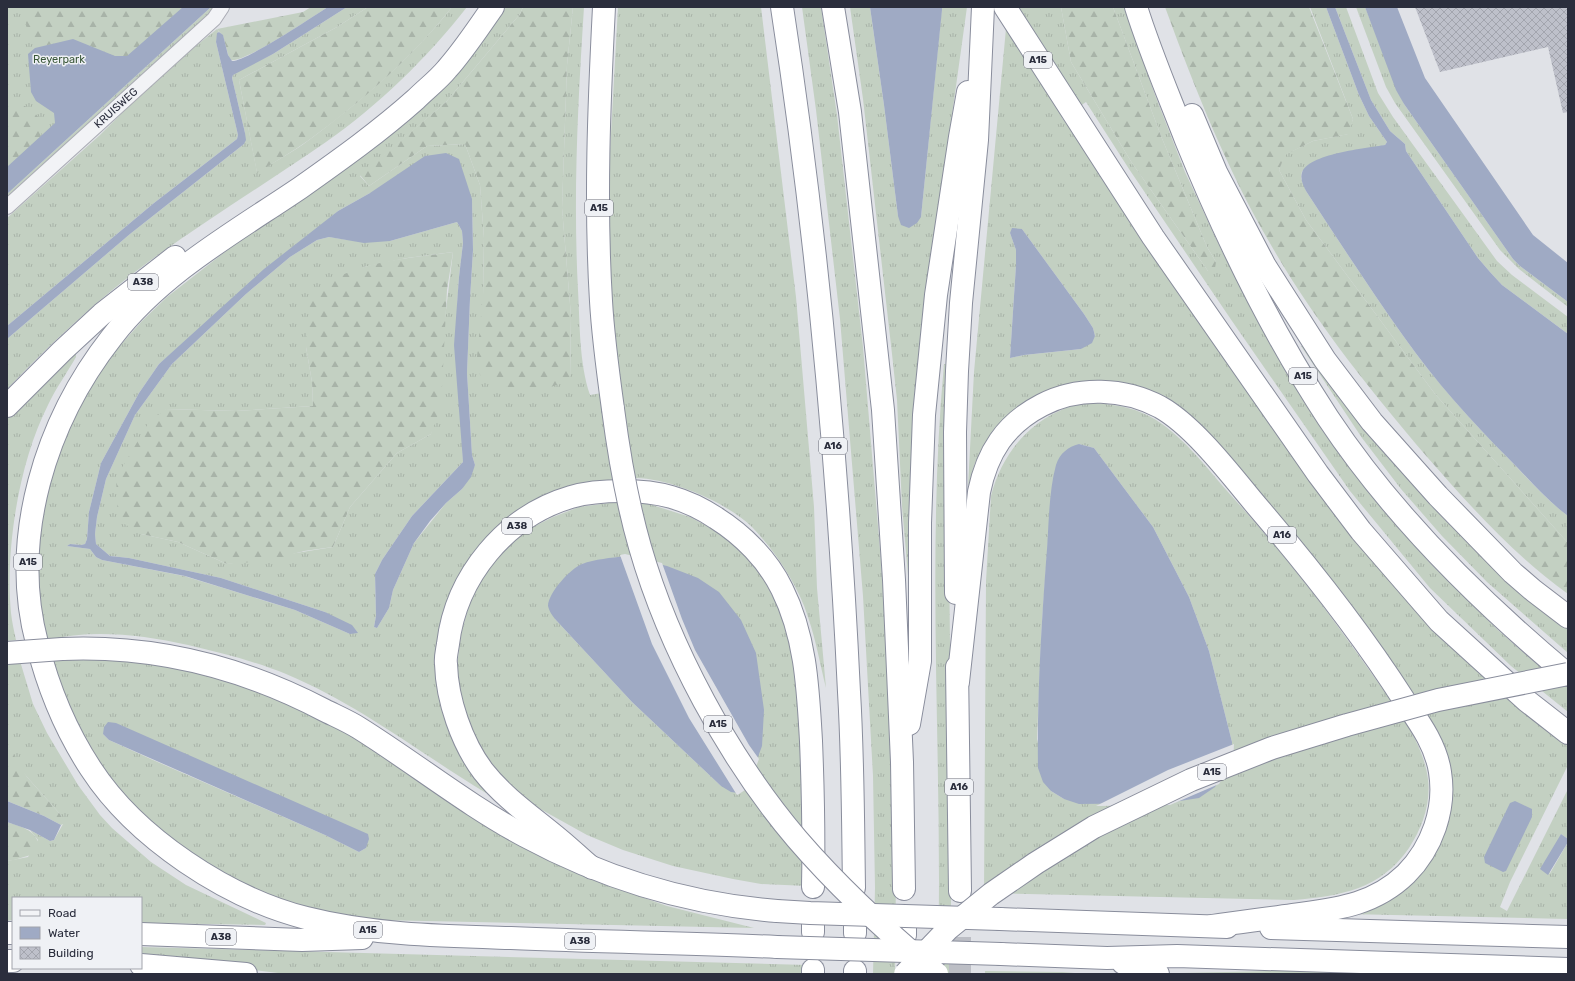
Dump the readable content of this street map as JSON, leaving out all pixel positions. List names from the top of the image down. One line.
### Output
{"streets":{"highway":["A15","A38","A16"],"street":["KRUISWEG"]},"crossings":[["A15","A38"]],"parks":["Reyerpark"],"legend":["Road","Water","Building"]}
